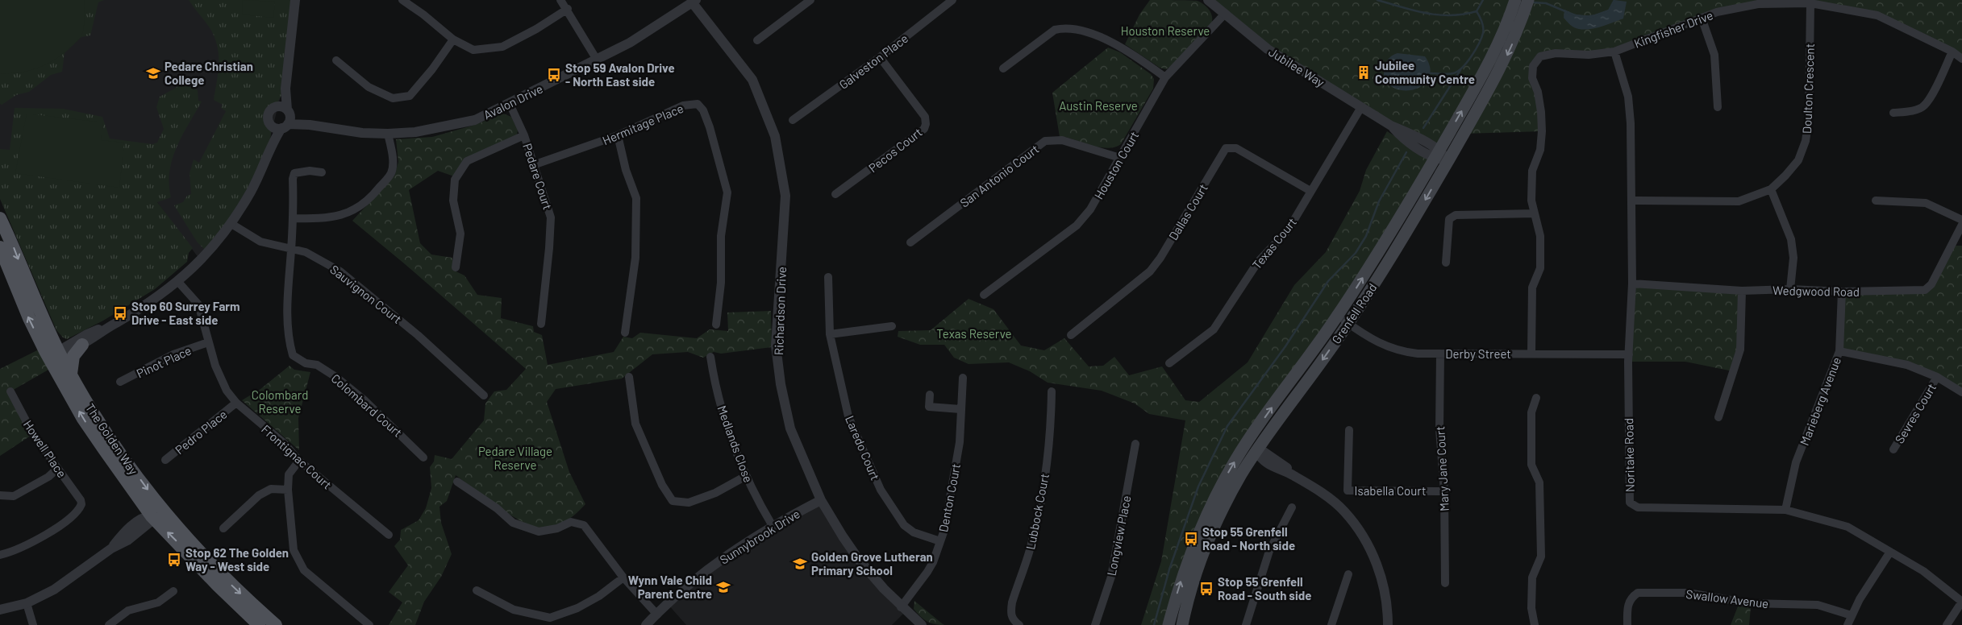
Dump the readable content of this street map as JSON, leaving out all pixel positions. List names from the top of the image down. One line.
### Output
{"streets":{"main road":["Grenfell Road","The Golden Way"],"street":["Kingfisher Drive","Galveston Place","Jubilee Way","Doulton Crescent","Avalon Drive","Hermitage Place","Pecos Court","Houston Court","San Antonio Court","Pedare Court","Dallas Court","Texas Court","Wedgwood Road","Sauvignon Court","Richardson Drive","Derby Street","Pinot Place","Marieberg Avenue","Colombard Court","Sevres Court","Pedro Place","Medlands Close","Laredo Court","Howell Place","Noritake Road","Frontignac Court","Mary Jane Court","Isabella Court","Denton Court","Lubbock Court","Longview Place","Sunnybrook Drive","Swallow Avenue"]},"crossings":[["Kingfisher Drive","Doulton Crescent"],["Kingfisher Drive","Derby Street"],["Kingfisher Drive","Noritake Road"],["Galveston Place","Pecos Court"],["Jubilee Way","Houston Court"],["Jubilee Way","Texas Court"],["Jubilee Way","Grenfell Road"],["Doulton Crescent","Noritake Road"],["Avalon Drive","Pedare Court"],["Avalon Drive","Richardson Drive"],["Hermitage Place","Pedare Court"],["Houston Court","San Antonio Court"],["Dallas Court","Texas Court"],["Wedgwood Road","Marieberg Avenue"],["Wedgwood Road","Noritake Road"],["Sauvignon Court","Colombard Court"],["Richardson Drive","Denton Court"],["Richardson Drive","Sunnybrook Drive"],["Grenfell Road","Derby Street"],["Derby Street","Noritake Road"],["Derby Street","Mary Jane Court"],["Pinot Place","Frontignac Court"],["Marieberg Avenue","Noritake Road"],["Pedro Place","Frontignac Court"],["Medlands Close","Sunnybrook Drive"],["Laredo Court","Denton Court"],["Mary Jane Court","Isabella Court"]],"parks":["Houston Reserve","Austin Reserve","Texas Reserve","Colombard Reserve","Pedare Village Reserve"],"places":{"building":["Jubilee Community Centre"],"school or university":["Pedare Christian College","Golden Grove Lutheran Primary School","Wynn Vale Child Parent Centre"],"bus stop":["Stop 59 Avalon Drive - North East side","Stop 60 Surrey Farm Drive - East side","Stop 55 Grenfell Road - North side","Stop 62 The Golden Way - West side","Stop 55 Grenfell Road - South side"]}}
